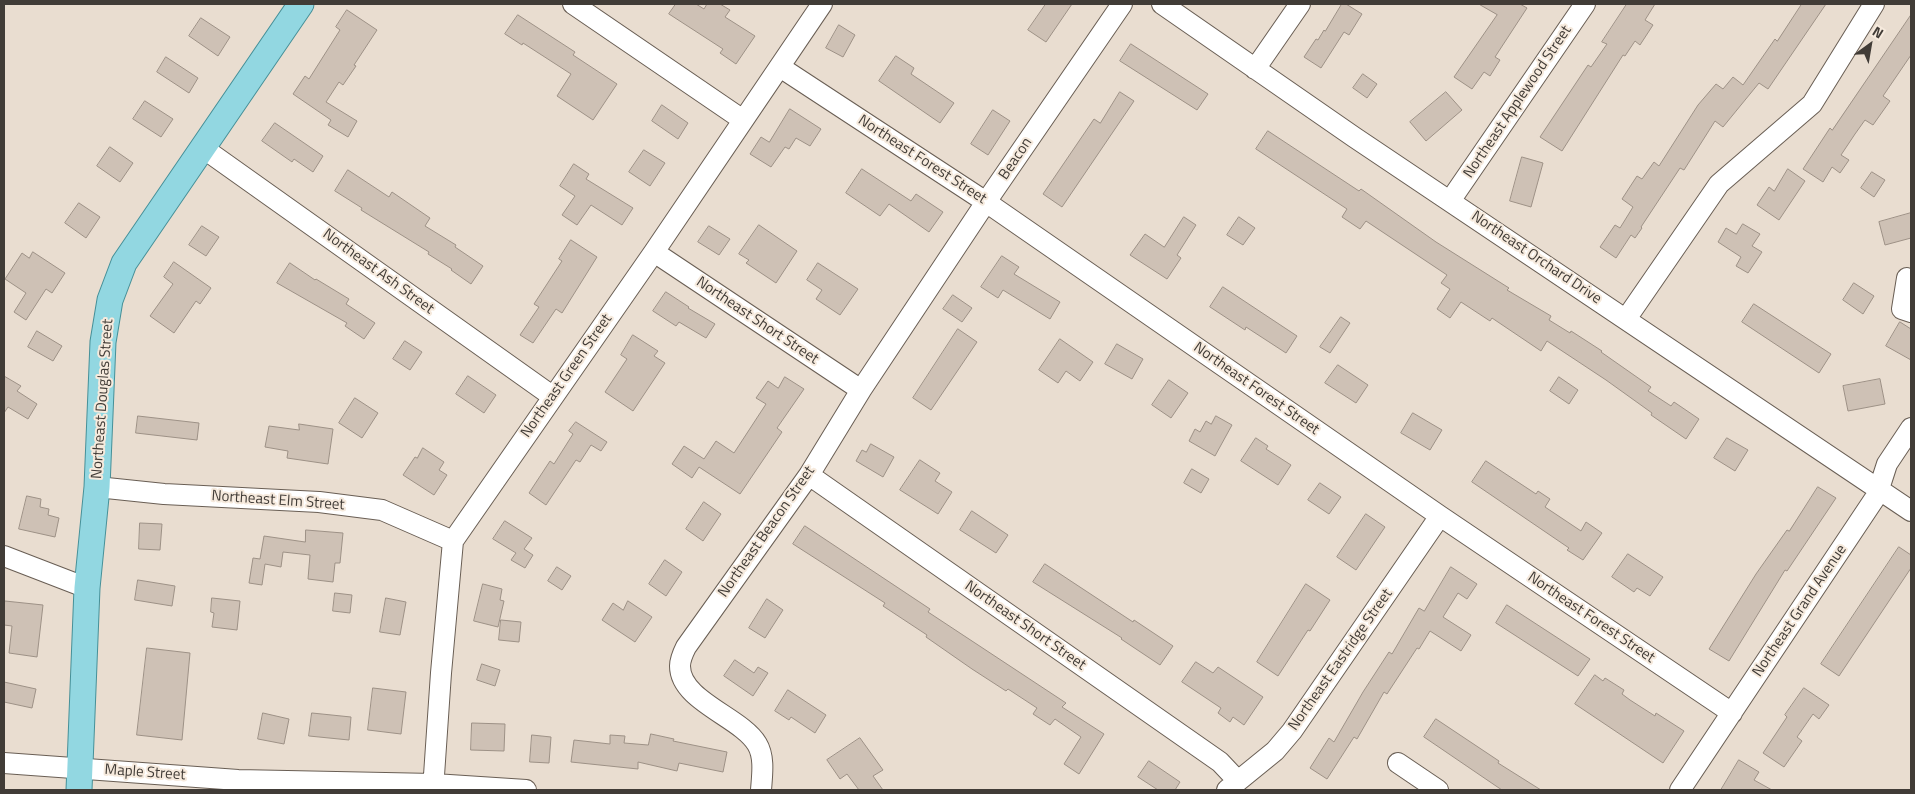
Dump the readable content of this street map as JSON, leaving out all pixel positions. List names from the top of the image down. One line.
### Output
{"streets":{"main road":["Northeast Douglas Street"],"street":["Northeast Applewood Street","Beacon","Northeast Forest Street","Northeast Orchard Drive","Northeast Ash Street","Northeast Short Street","Northeast Green Street","Northeast Elm Street","Northeast Beacon Street","Northeast Grand Avenue","Northeast Eastridge Street","Maple Street"]},"crossings":[["Northeast Applewood Street","Northeast Orchard Drive"],["Beacon","Northeast Forest Street"],["Beacon","Northeast Short Street"],["Beacon","Northeast Beacon Street"],["Northeast Forest Street","Northeast Green Street"],["Northeast Forest Street","Northeast Grand Avenue"],["Northeast Forest Street","Northeast Eastridge Street"],["Northeast Orchard Drive","Northeast Grand Avenue"],["Northeast Ash Street","Northeast Green Street"],["Northeast Ash Street","Northeast Douglas Street"],["Northeast Short Street","Northeast Green Street"],["Northeast Short Street","Northeast Beacon Street"],["Northeast Short Street","Northeast Eastridge Street"],["Northeast Green Street","Northeast Elm Street"],["Northeast Green Street","Maple Street"],["Northeast Douglas Street","Northeast Elm Street"],["Northeast Douglas Street","Maple Street"]],"north":"top right"}
